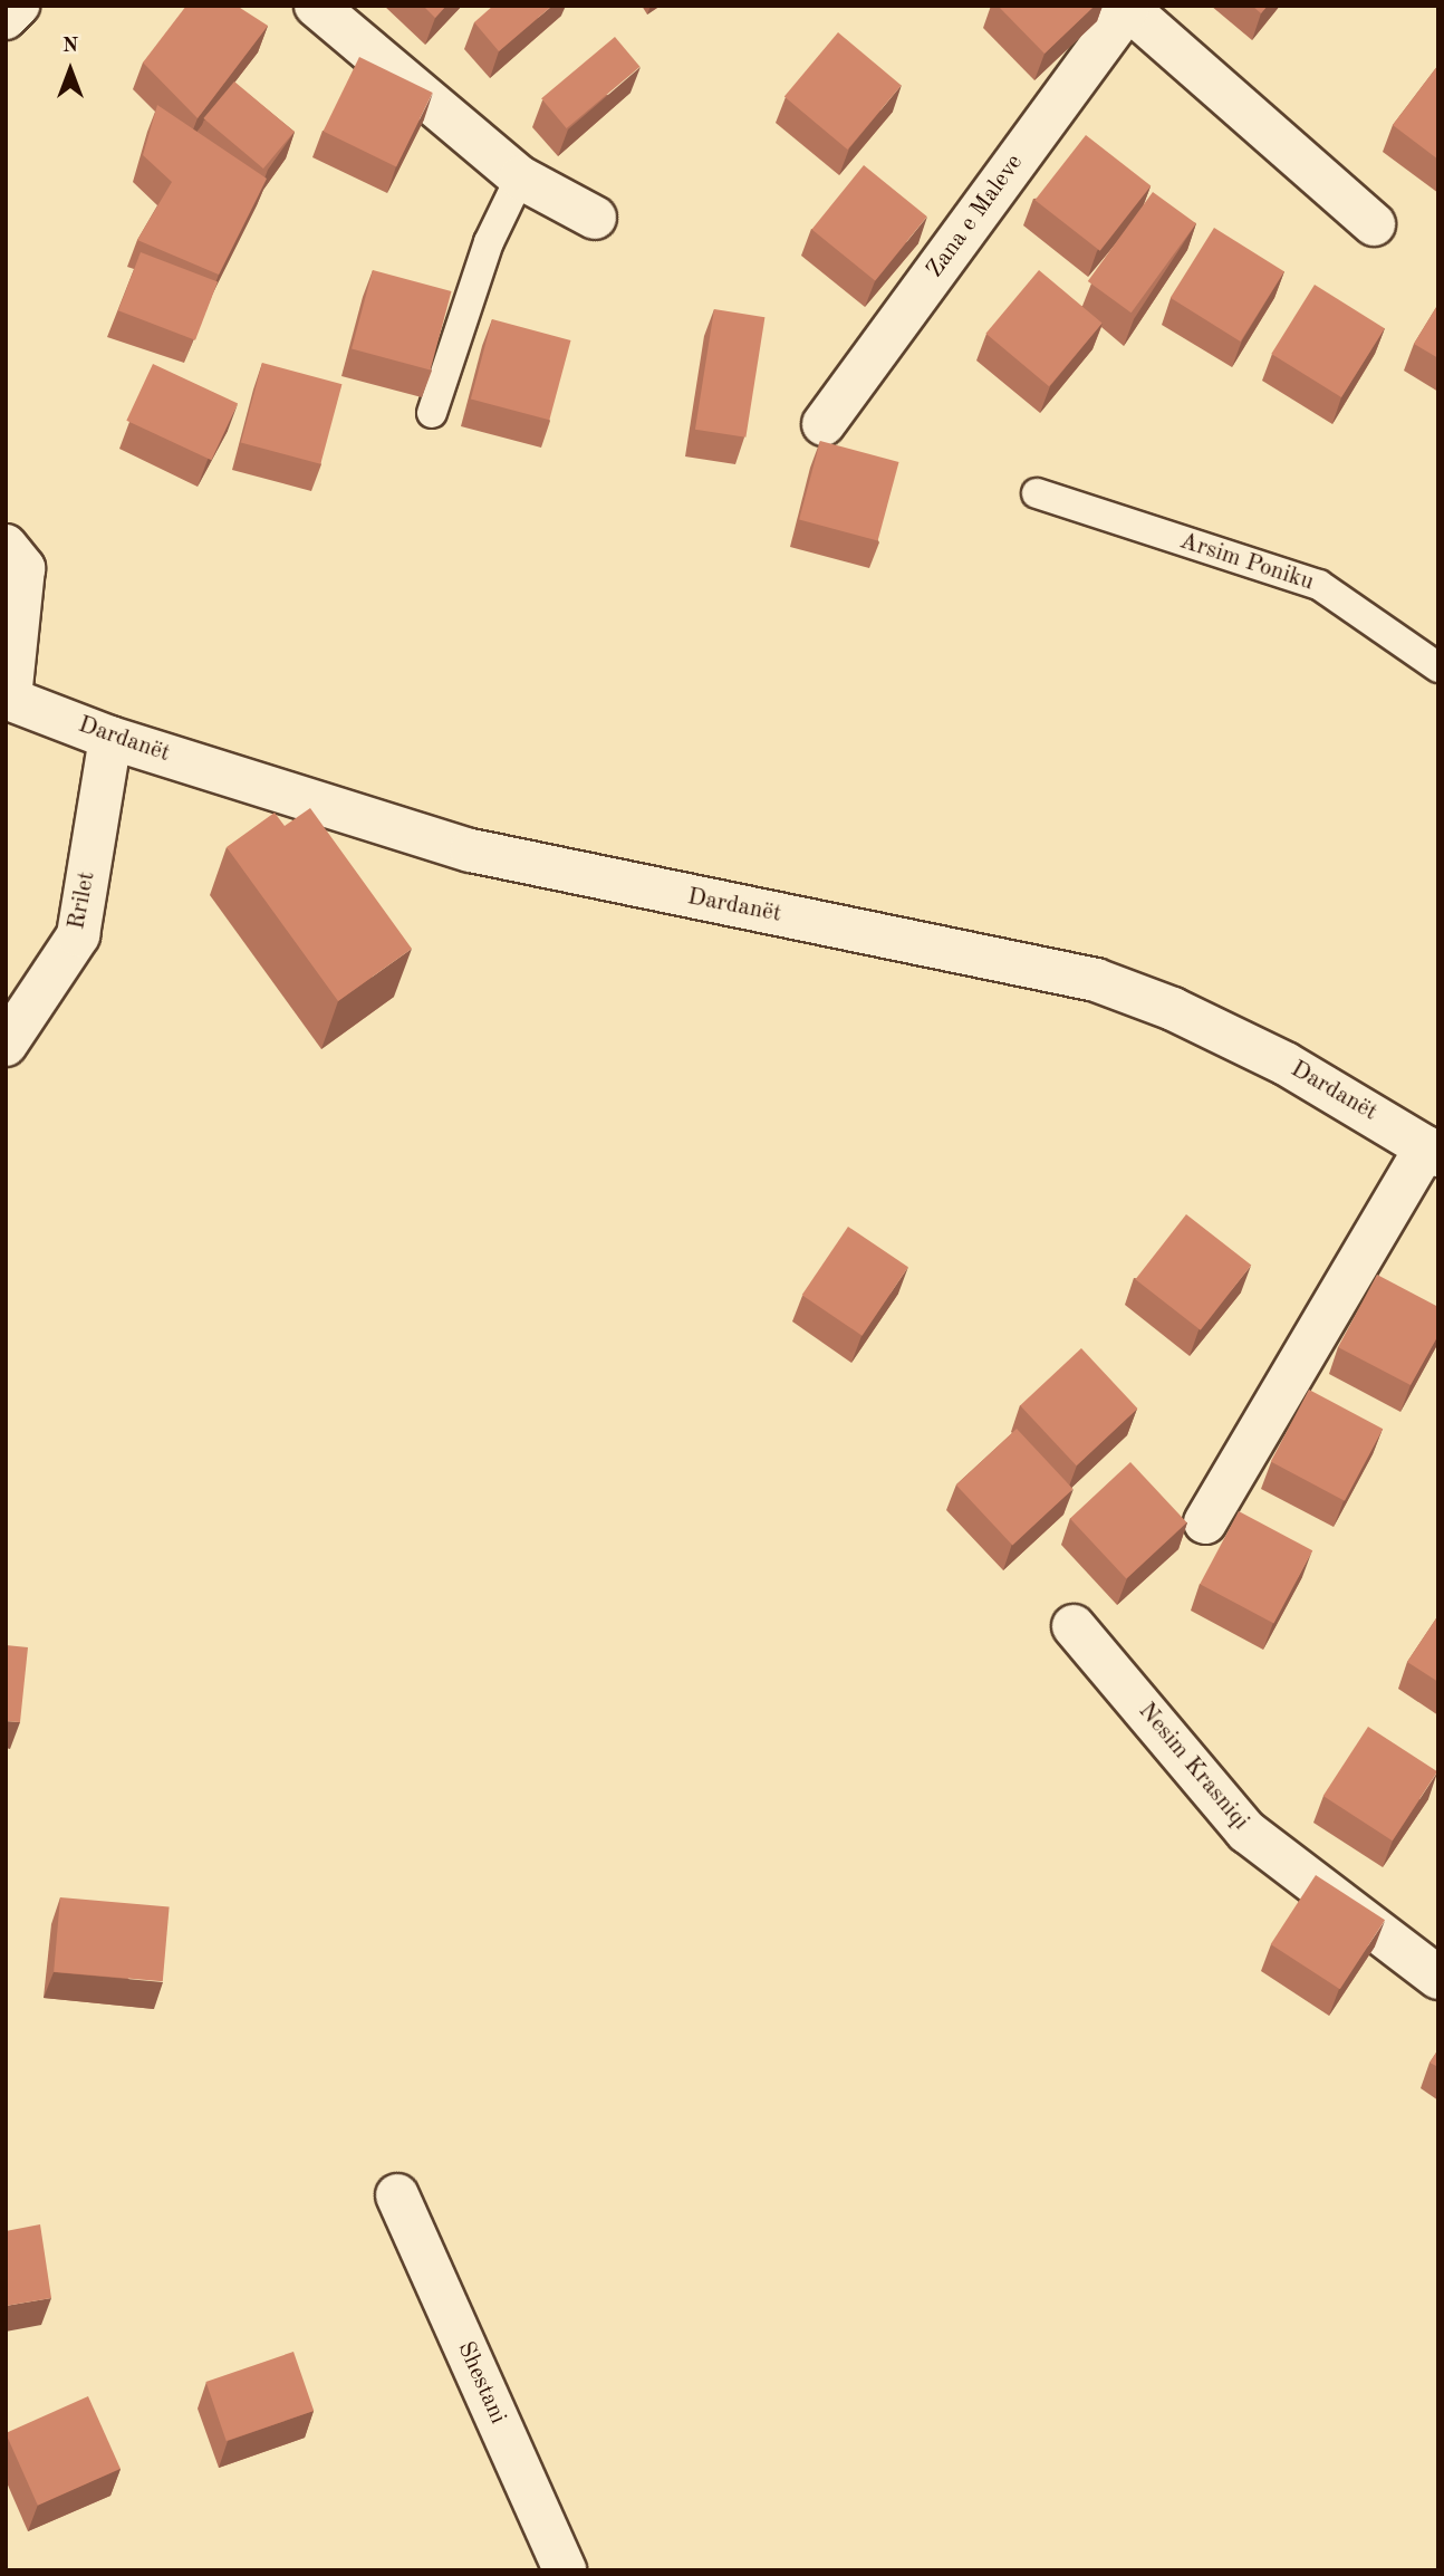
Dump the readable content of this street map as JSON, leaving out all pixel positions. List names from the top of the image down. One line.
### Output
{"streets":{"street":["Zana e Maleve","Dardanët","Rrilet","Nesim Krasniqi","Shestani"],"lane":["Arsim Poniku"]},"crossings":[["Dardanët","Rrilet"]],"north":"top"}
